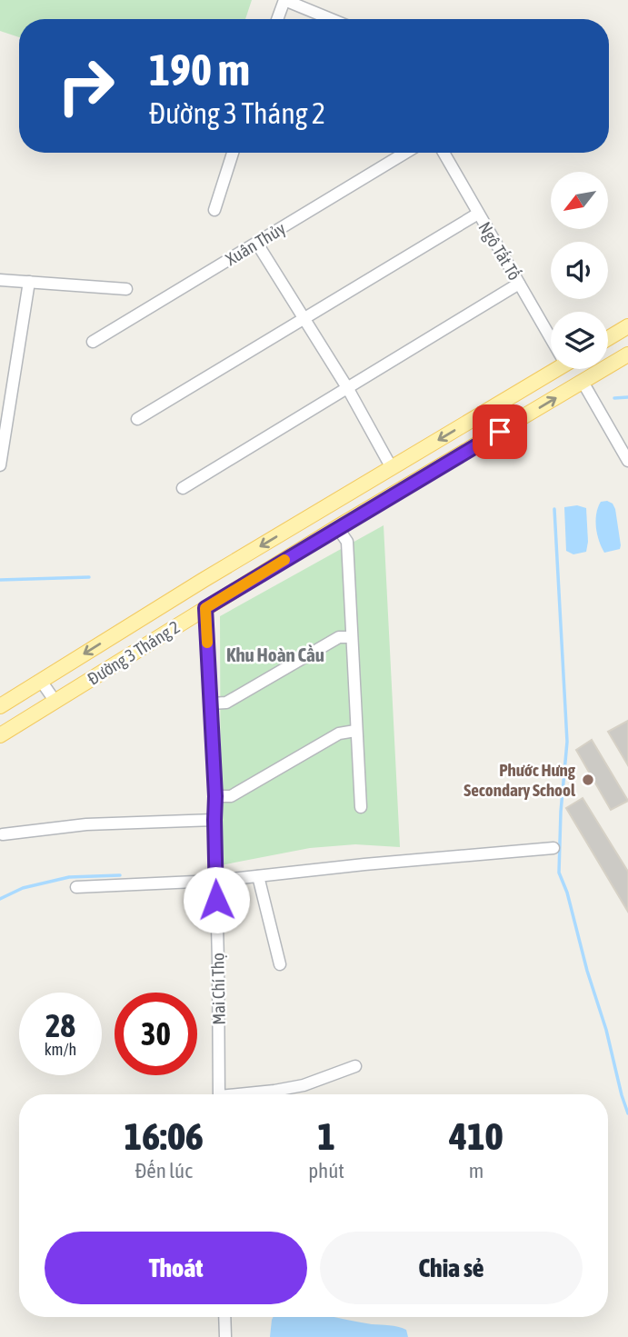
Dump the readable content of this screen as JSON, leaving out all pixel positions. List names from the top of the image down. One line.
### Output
{"streets":{"main road":["Đường 3 Tháng 2"],"street":["Xuân Thủy","Ngô Tất Tố","Mai Chí Thọ"]},"crossings":[["Đường 3 Tháng 2","Mai Chí Thọ"]],"districts":["Khu Hoàn Cầu"],"places":["Phước Hưng Secondary School"],"north":"bottom left","page":{"turn":["190 m","Đường 3 Tháng 2"],"speed":"28 km/h","limit":"30","eta":["16:06","Đến lúc","1","phút","410","m"],"buttons":["Thoát","Chia sẻ"]}}
